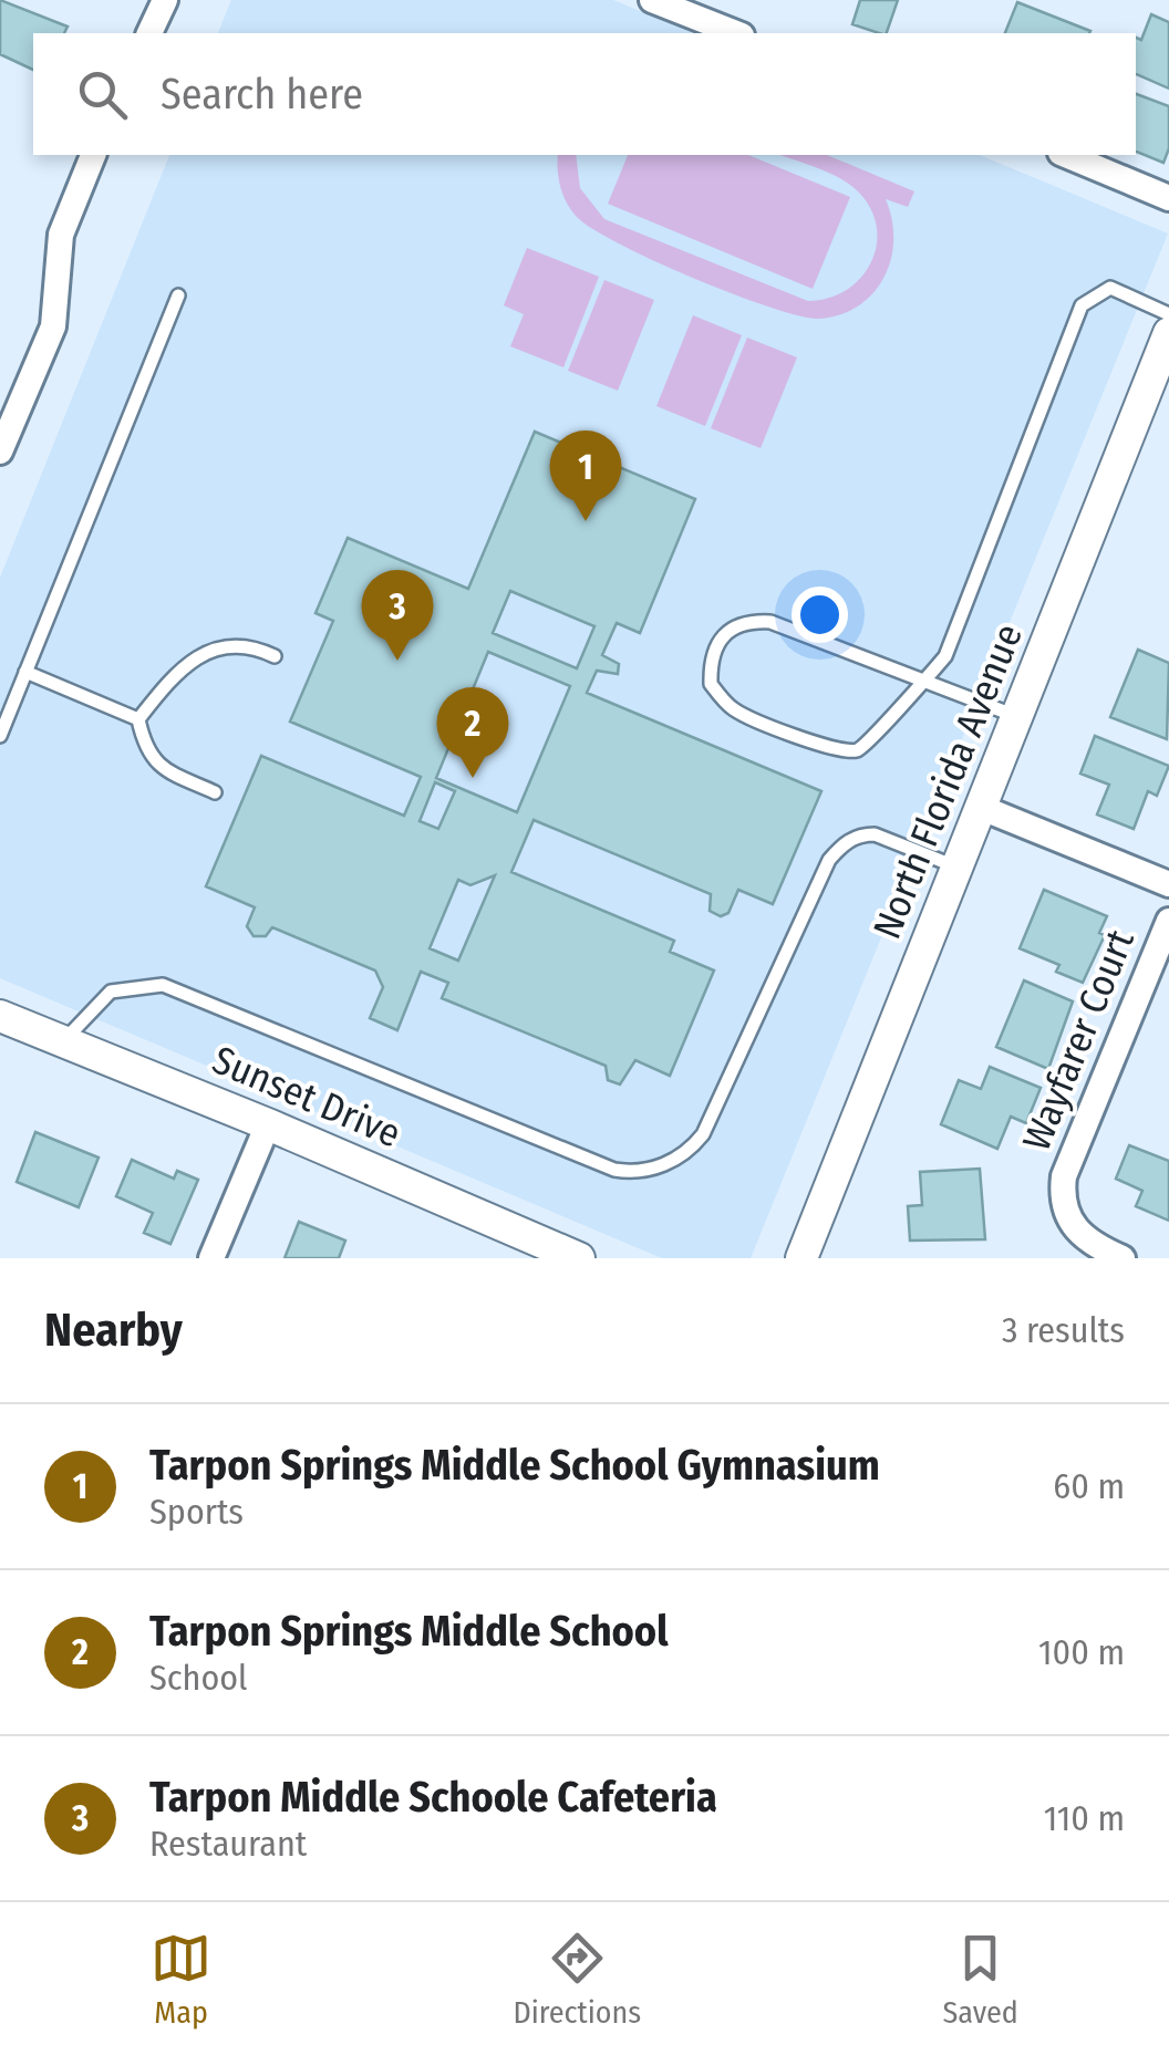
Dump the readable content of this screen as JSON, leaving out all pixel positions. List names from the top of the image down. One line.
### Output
{"streets":{"street":["North Florida Avenue","Wayfarer Court","Sunset Drive"]},"page":{"search":"Search here","pins":["1","3","2"],"heading":["Nearby","3 results"],"list":[{"mark":"1","name":"Tarpon Springs Middle School Gymnasium","note":"Sports","value":"60 m"},{"mark":"2","name":"Tarpon Springs Middle School","note":"School","value":"100 m"},{"mark":"3","name":"Tarpon Middle Schoole Cafeteria","note":"Restaurant","value":"110 m"}],"nav":["Map","Directions","Saved"]}}
